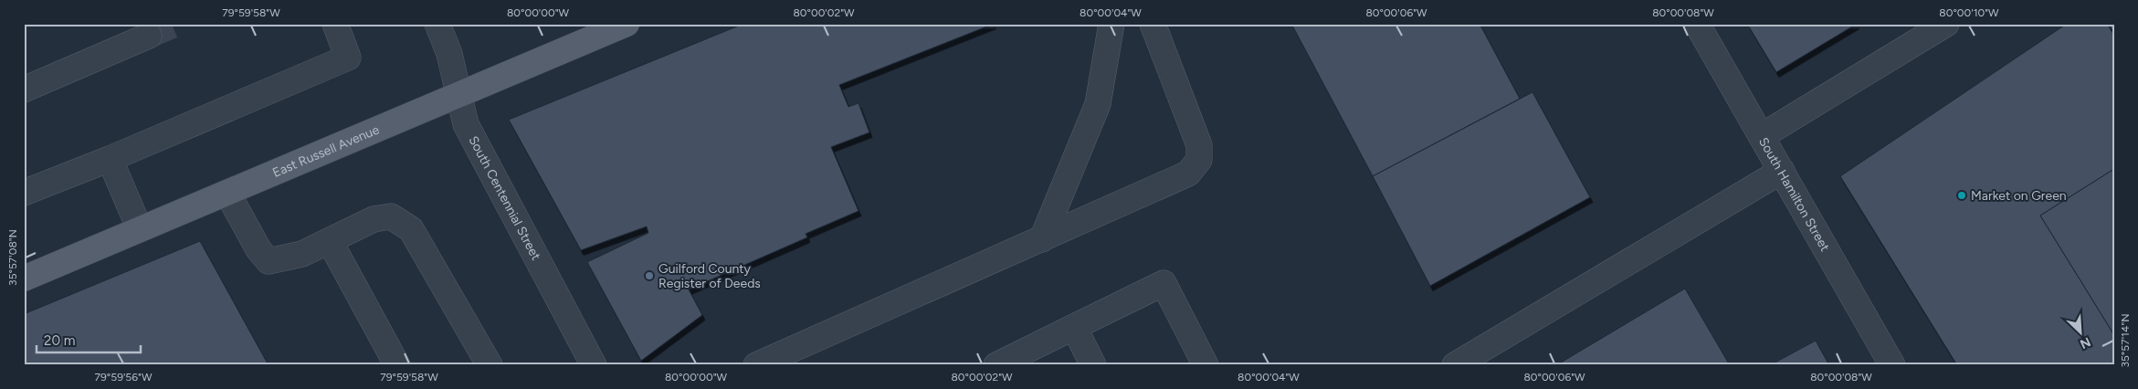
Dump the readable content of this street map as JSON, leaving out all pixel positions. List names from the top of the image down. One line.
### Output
{"streets":{"main road":["East Russell Avenue"],"street":["South Hamilton Street","South Centennial Street"]},"crossings":[["East Russell Avenue","South Centennial Street"]],"places":["Market on Green","Guilford County Register of Deeds"],"scale_bar":"20 m","north":"bottom right","coordinates":["79°59'58\"W","80°00'00\"W","80°00'02\"W","80°00'04\"W","80°00'06\"W","80°00'08\"W","80°00'10\"W","35°57'08\"N","35°57'14\"N","79°59'56\"W"]}
